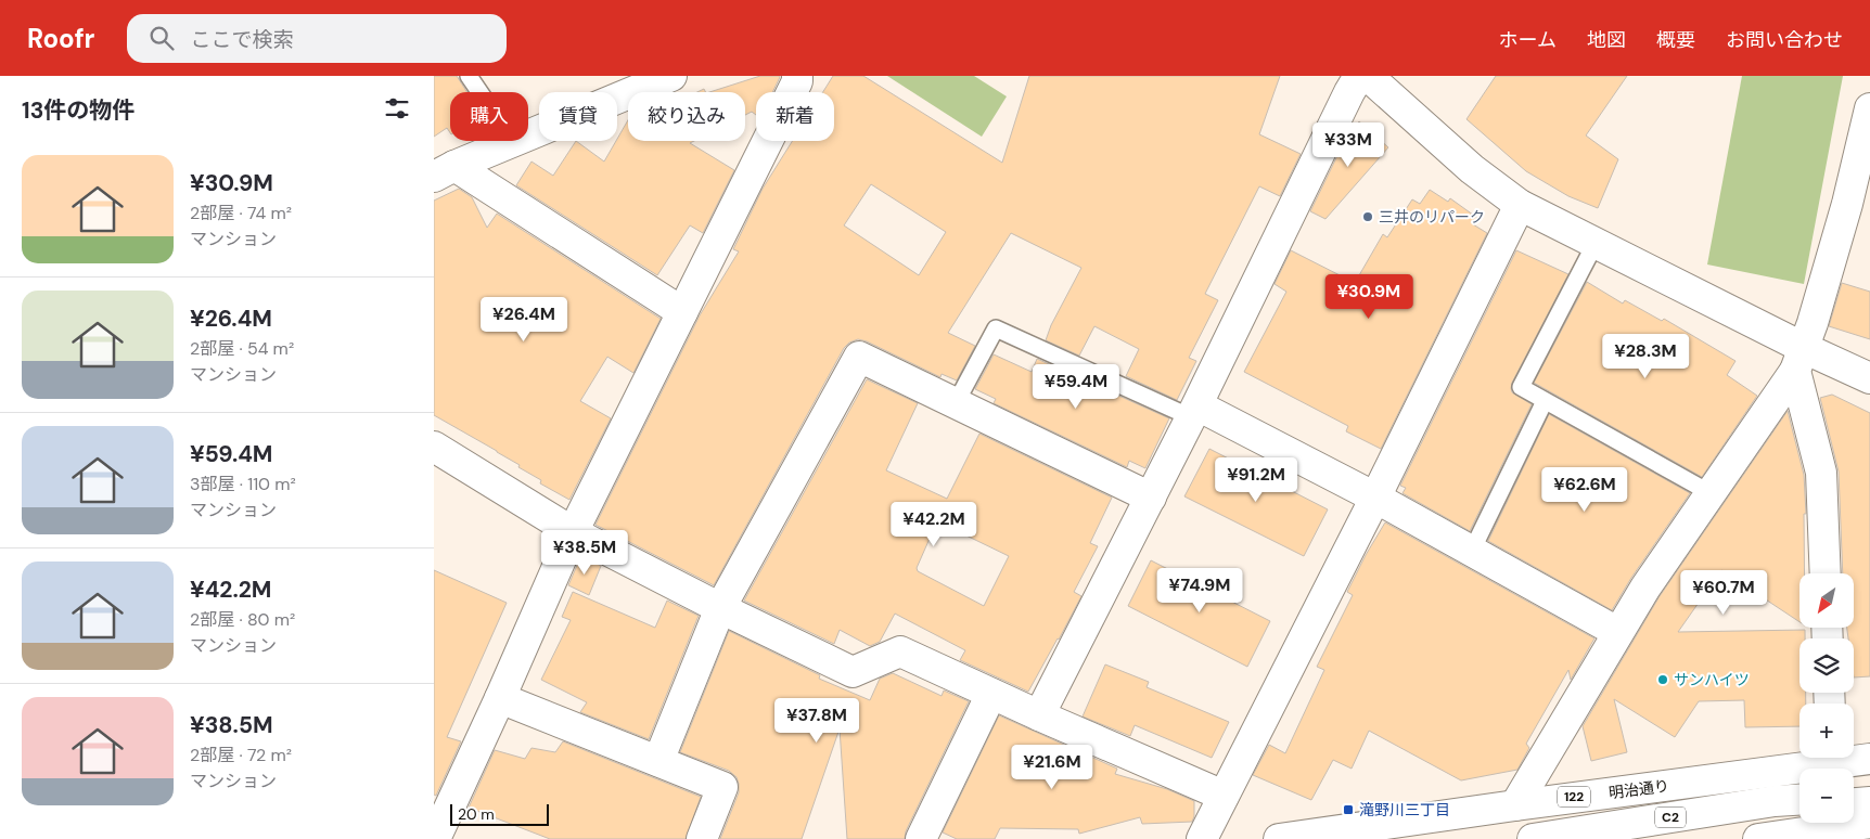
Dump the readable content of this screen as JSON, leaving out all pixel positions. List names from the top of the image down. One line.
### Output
{"streets":{"main road":["明治通り","122","C2"]},"places":{"other":["三井のリパーク","サンハイツ"],"transit":["滝野川三丁目"]},"scale_bar":"20 m","north":"bottom left","page":{"header":"Roofr","search":"ここで検索","nav":["ホーム","地図","概要","お問い合わせ"],"heading":"13件の物件","chip":["購入","賃貸","絞り込み","新着"],"price":["¥33M","¥30.9M","¥26.4M","¥28.3M","¥59.4M","¥91.2M","¥62.6M","¥42.2M","¥38.5M","¥74.9M","¥60.7M","¥37.8M","¥21.6M"],"list":[{"name":"¥30.9M","note":"2部屋 · 74 m² · マンション"},{"name":"¥26.4M","note":"2部屋 · 54 m² · マンション"},{"name":"¥59.4M","note":"3部屋 · 110 m² · マンション"},{"name":"¥42.2M","note":"2部屋 · 80 m² · マンション"},{"name":"¥38.5M","note":"2部屋 · 72 m² · マンション"}],"map_buttons":["+","−"],"scale":"20 m"}}
